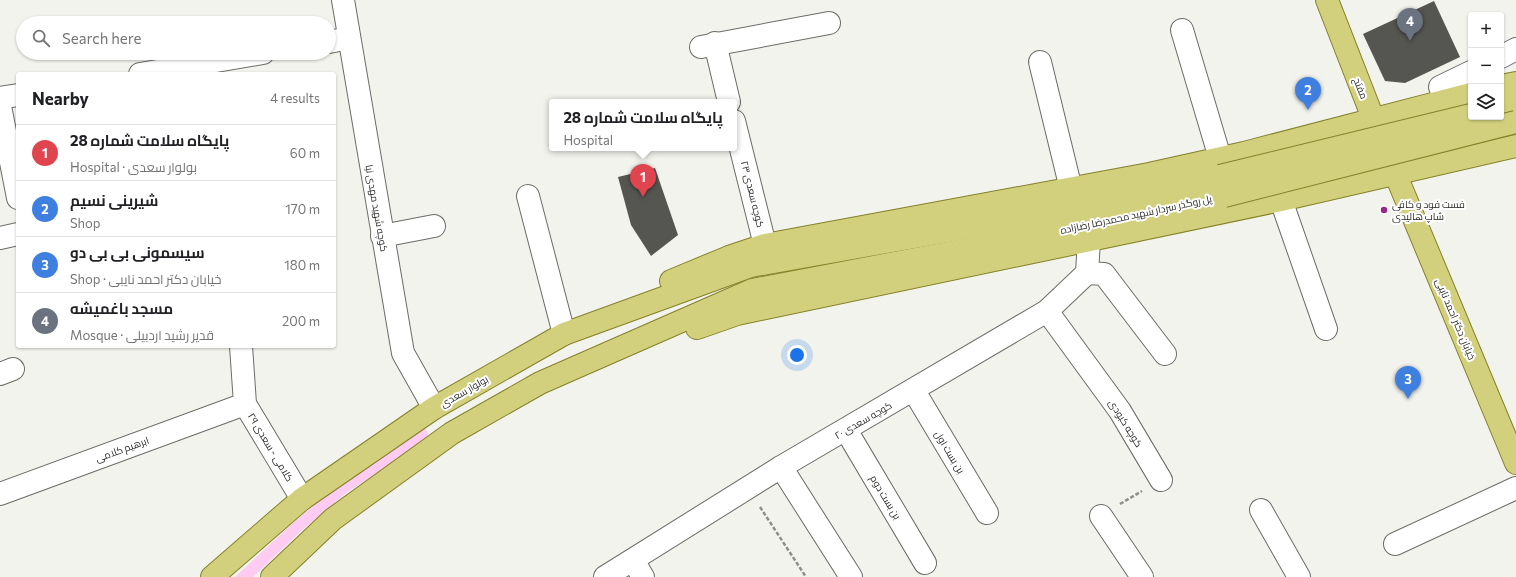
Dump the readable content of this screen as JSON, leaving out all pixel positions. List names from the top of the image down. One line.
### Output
{"streets":{"main road":["مفتح","پل روگذر سردار شهید محمدرضا رضازاده","خیابان دکتر احمد نایبی","بولوار سعدی"],"street":["کوچه سعدی ۲۳","کوچه شهید مهدی نیا","کوچه سعدی ۲۰","کوچه کبودی","کلامی - سعدی ۲۹","ابرهیم کلامی","بن بست اول","بن بست دوم"]},"crossings":[["مفتح","خیابان دکتر احمد نایبی"],["کوچه شهید مهدی نیا","بولوار سعدی"],["پل روگذر سردار شهید محمدرضا رضازاده","بولوار سعدی"],["بولوار سعدی","کلامی - سعدی ۲۹"],["کوچه سعدی ۲۰","کوچه کبودی"],["کوچه سعدی ۲۰","بن بست اول"],["کوچه سعدی ۲۰","بن بست دوم"],["کلامی - سعدی ۲۹","ابرهیم کلامی"]],"places":["فست فود و کافی شاپ هالیدی"],"page":{"pins":["4","2","1","3"],"map_buttons":["+","−"],"search":"Search here","heading":["Nearby","4 results"],"popup":["پایگاه سلامت شماره 28","Hospital"],"list":[{"mark":"1","name":"پایگاه سلامت شماره 28","note":"Hospital · بولوار سعدی","value":"60 m"},{"mark":"2","name":"شیرینی نسیم","note":"Shop","value":"170 m"},{"mark":"3","name":"سیسمونی بی بی دو","note":"Shop · خیابان دکتر احمد نایبی","value":"180 m"},{"mark":"4","name":"مسجد باغمیشه","note":"Mosque · قدیر رشید اردبیلی","value":"200 m"}]}}
